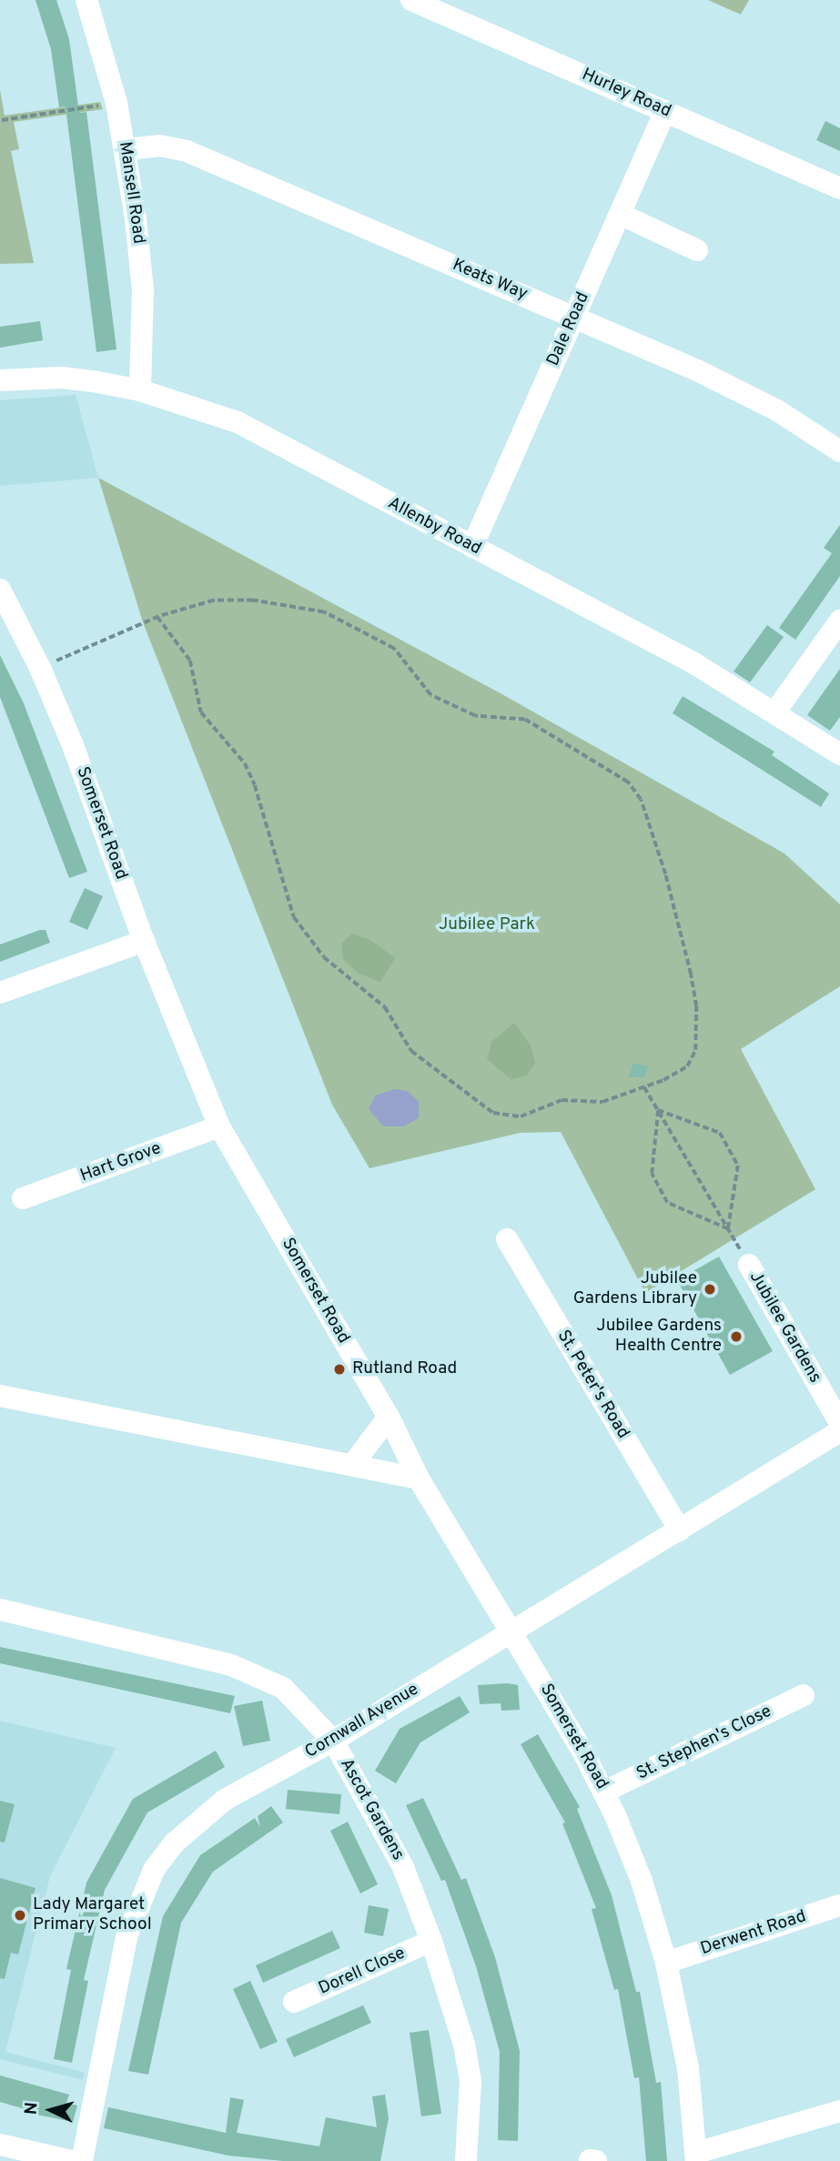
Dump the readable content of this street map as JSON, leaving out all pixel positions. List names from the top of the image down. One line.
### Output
{"streets":{"street":["Hurley Road","Mansell Road","Keats Way","Dale Road","Allenby Road","Somerset Road","Hart Grove","Jubilee Gardens","St. Peter's Road","Cornwall Avenue","St. Stephen's Close","Ascot Gardens","Derwent Road","Dorell Close"]},"crossings":[["Hurley Road","Dale Road"],["Mansell Road","Keats Way"],["Mansell Road","Allenby Road"],["Keats Way","Dale Road"],["Dale Road","Allenby Road"],["Somerset Road","Hart Grove"],["Somerset Road","Cornwall Avenue"],["Somerset Road","St. Stephen's Close"],["Somerset Road","Derwent Road"],["St. Peter's Road","Cornwall Avenue"],["Cornwall Avenue","Ascot Gardens"],["Ascot Gardens","Dorell Close"]],"parks":["Jubilee Park"],"places":["Jubilee Gardens Library","Jubilee Gardens Health Centre","Rutland Road","Lady Margaret Primary School"],"north":"left"}
